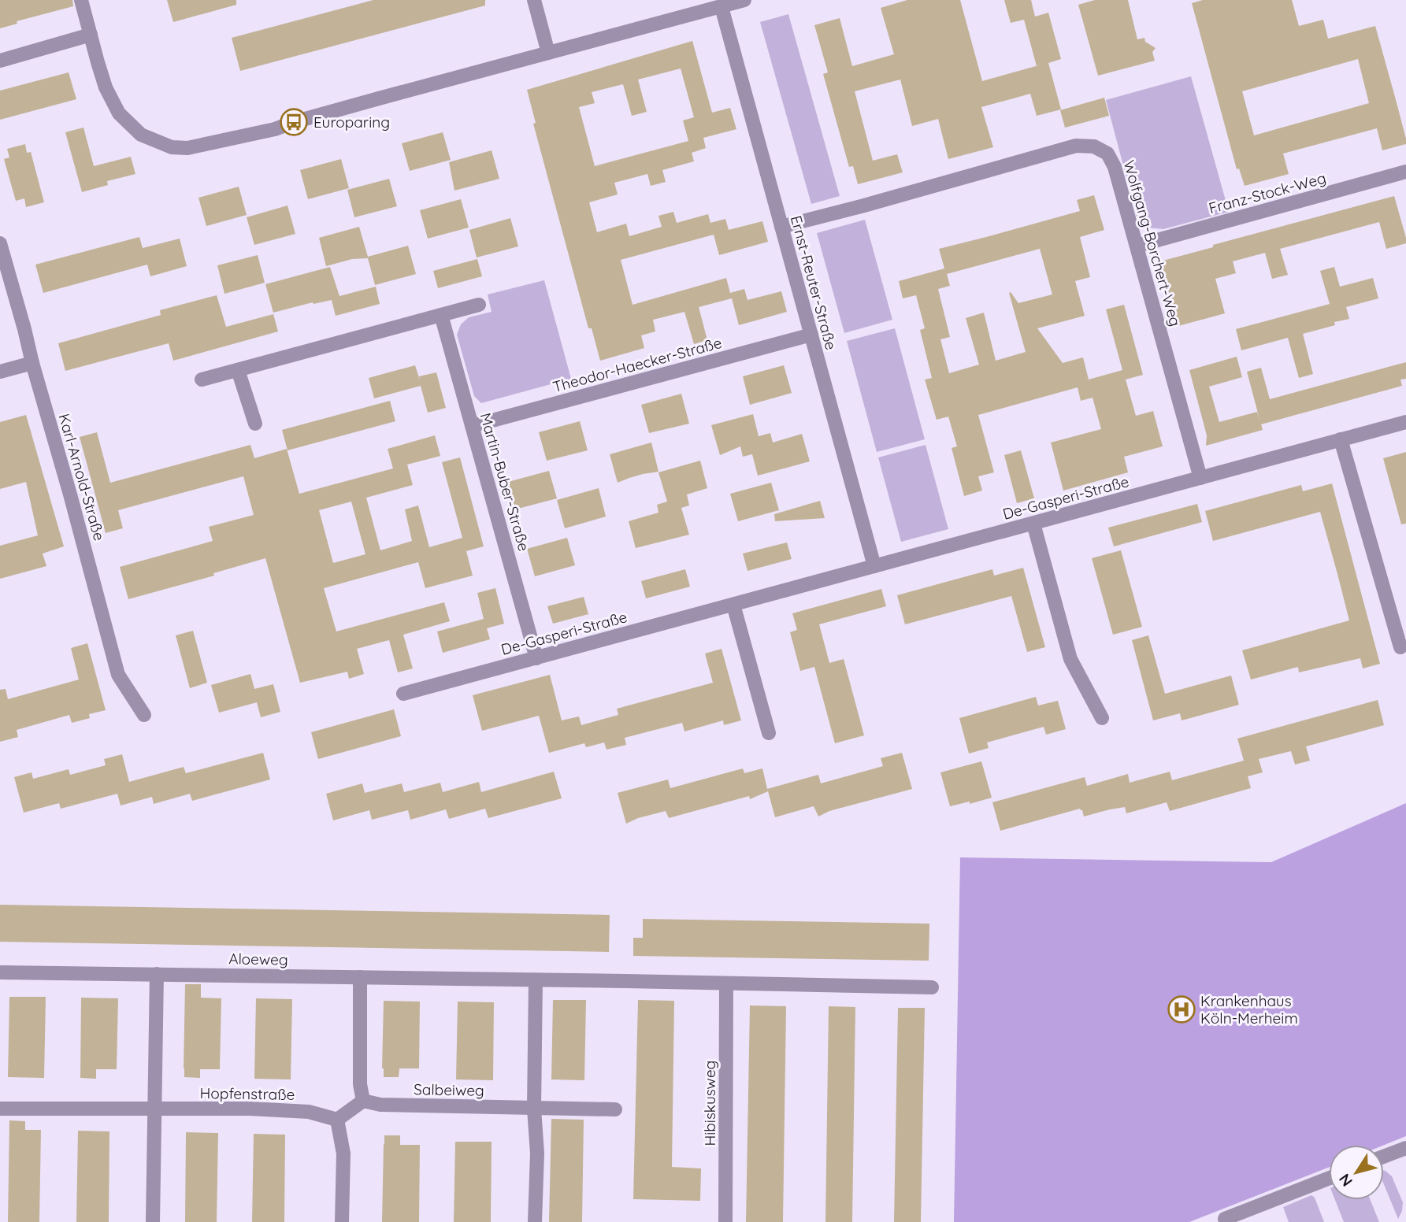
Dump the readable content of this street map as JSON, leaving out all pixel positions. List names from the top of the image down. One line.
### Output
{"streets":{"street":["Franz-Stock-Weg","Wolfgang-Borchert-Weg","Ernst-Reuter-Straße","Theodor-Haecker-Straße","Karl-Arnold-Straße","Martin-Buber-Straße","De-Gasperi-Straße","Aloeweg","Salbeiweg","Hopfenstraße","Hibiskusweg"]},"crossings":[["Franz-Stock-Weg","Wolfgang-Borchert-Weg"],["Wolfgang-Borchert-Weg","Ernst-Reuter-Straße"],["Wolfgang-Borchert-Weg","De-Gasperi-Straße"],["Ernst-Reuter-Straße","Theodor-Haecker-Straße"],["Ernst-Reuter-Straße","De-Gasperi-Straße"],["Theodor-Haecker-Straße","Martin-Buber-Straße"],["Martin-Buber-Straße","De-Gasperi-Straße"],["Aloeweg","Hibiskusweg"]],"places":{"bus stop":["Europaring"],"hospital":["Krankenhaus Köln-Merheim"]},"north":"bottom left"}
